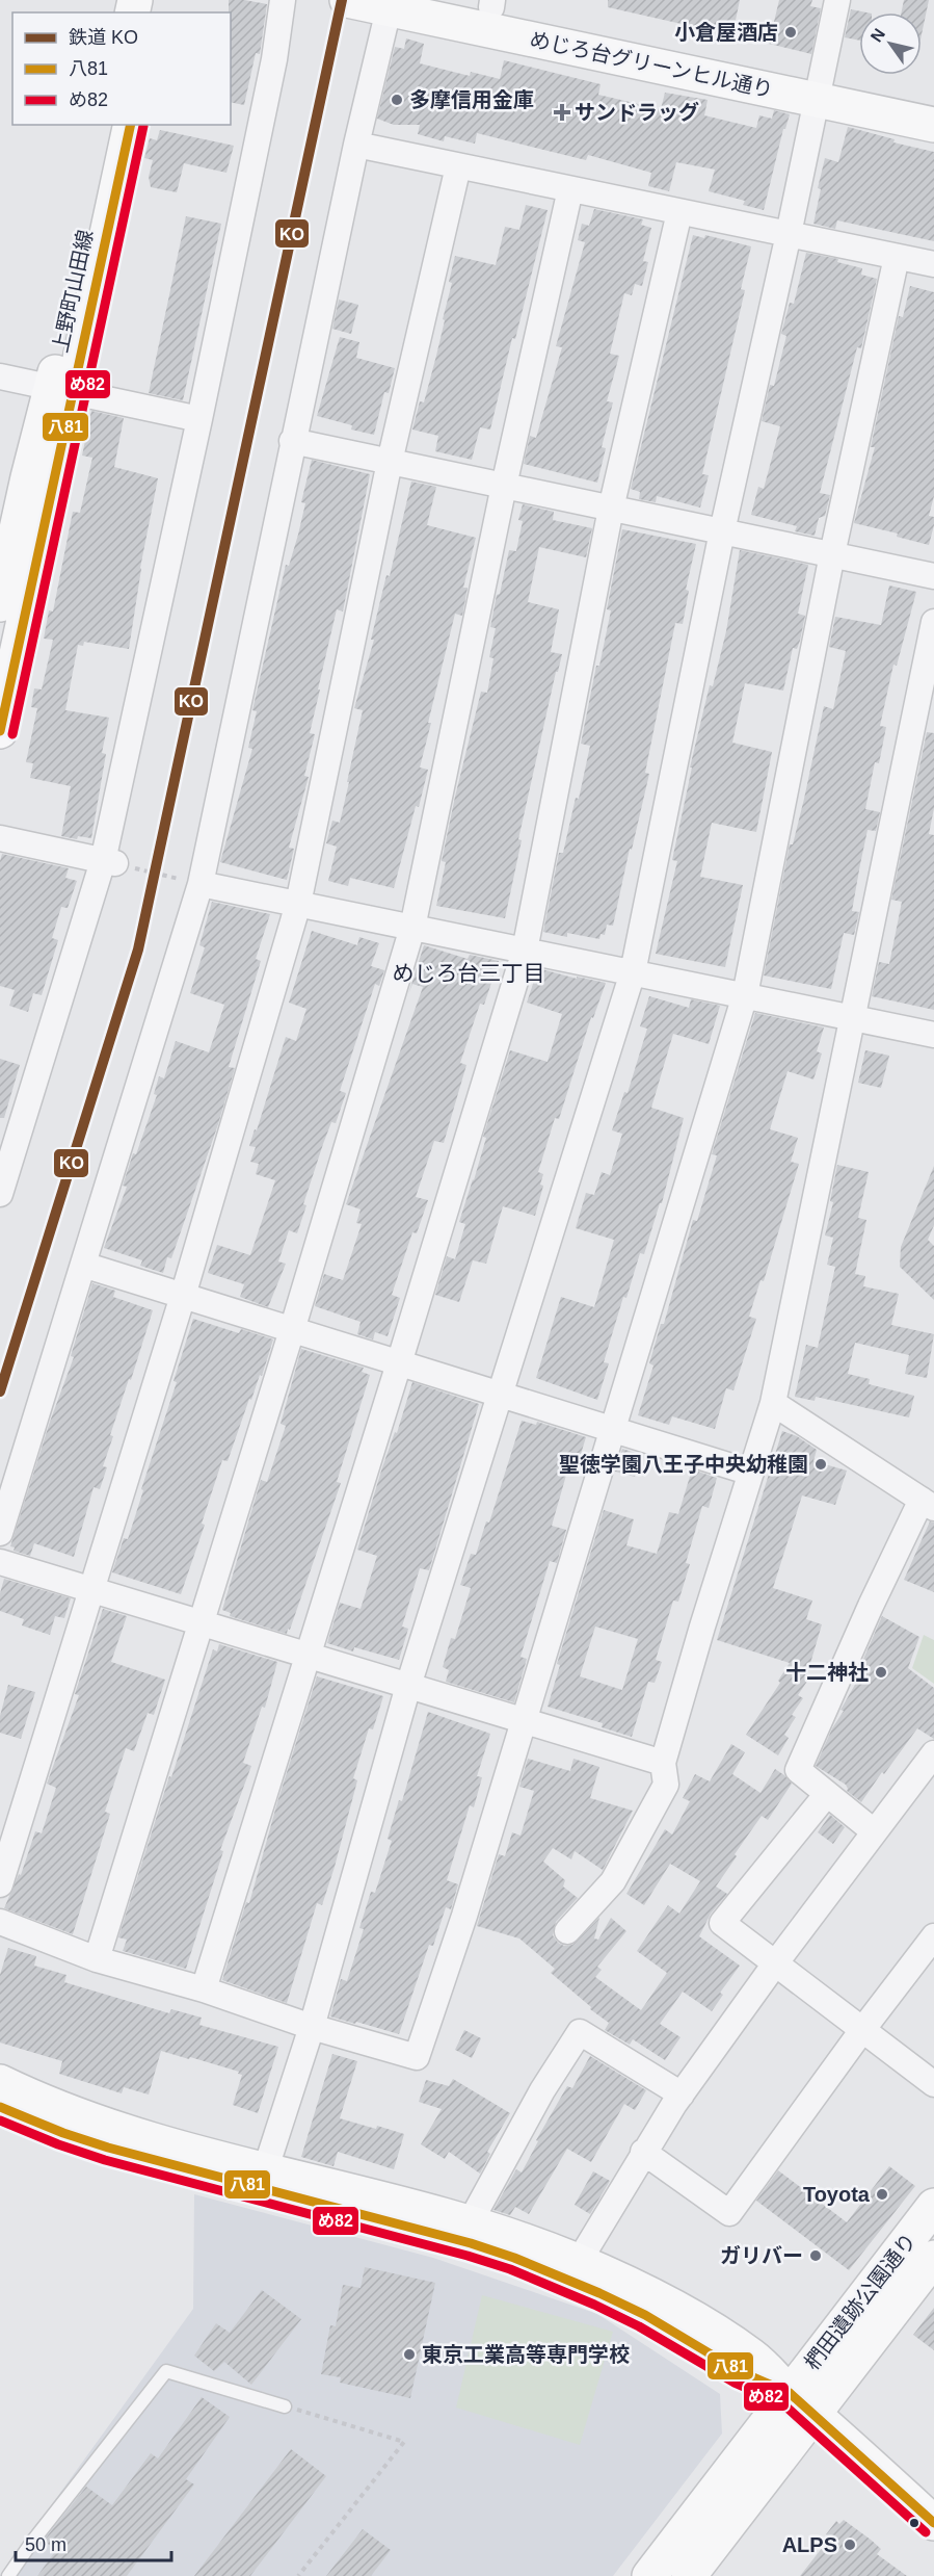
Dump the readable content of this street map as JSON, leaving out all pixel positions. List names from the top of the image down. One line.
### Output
{"streets":{"street":["めじろ台グリーンヒル通り","上野町山田線","椚田遺跡公園通り"]},"districts":["めじろ台三丁目"],"places":{"other":["小倉屋酒店","多摩信用金庫","聖徳学園八王子中央幼稚園","十二神社","Toyota","ガリバー","東京工業高等専門学校","ALPS"],"health":["サンドラッグ"]},"lines":["rail line KO","transit line 八81","transit line め82"],"legend":["鉄道 KO","八81","め82"],"scale_bar":"50 m","north":"top left"}
